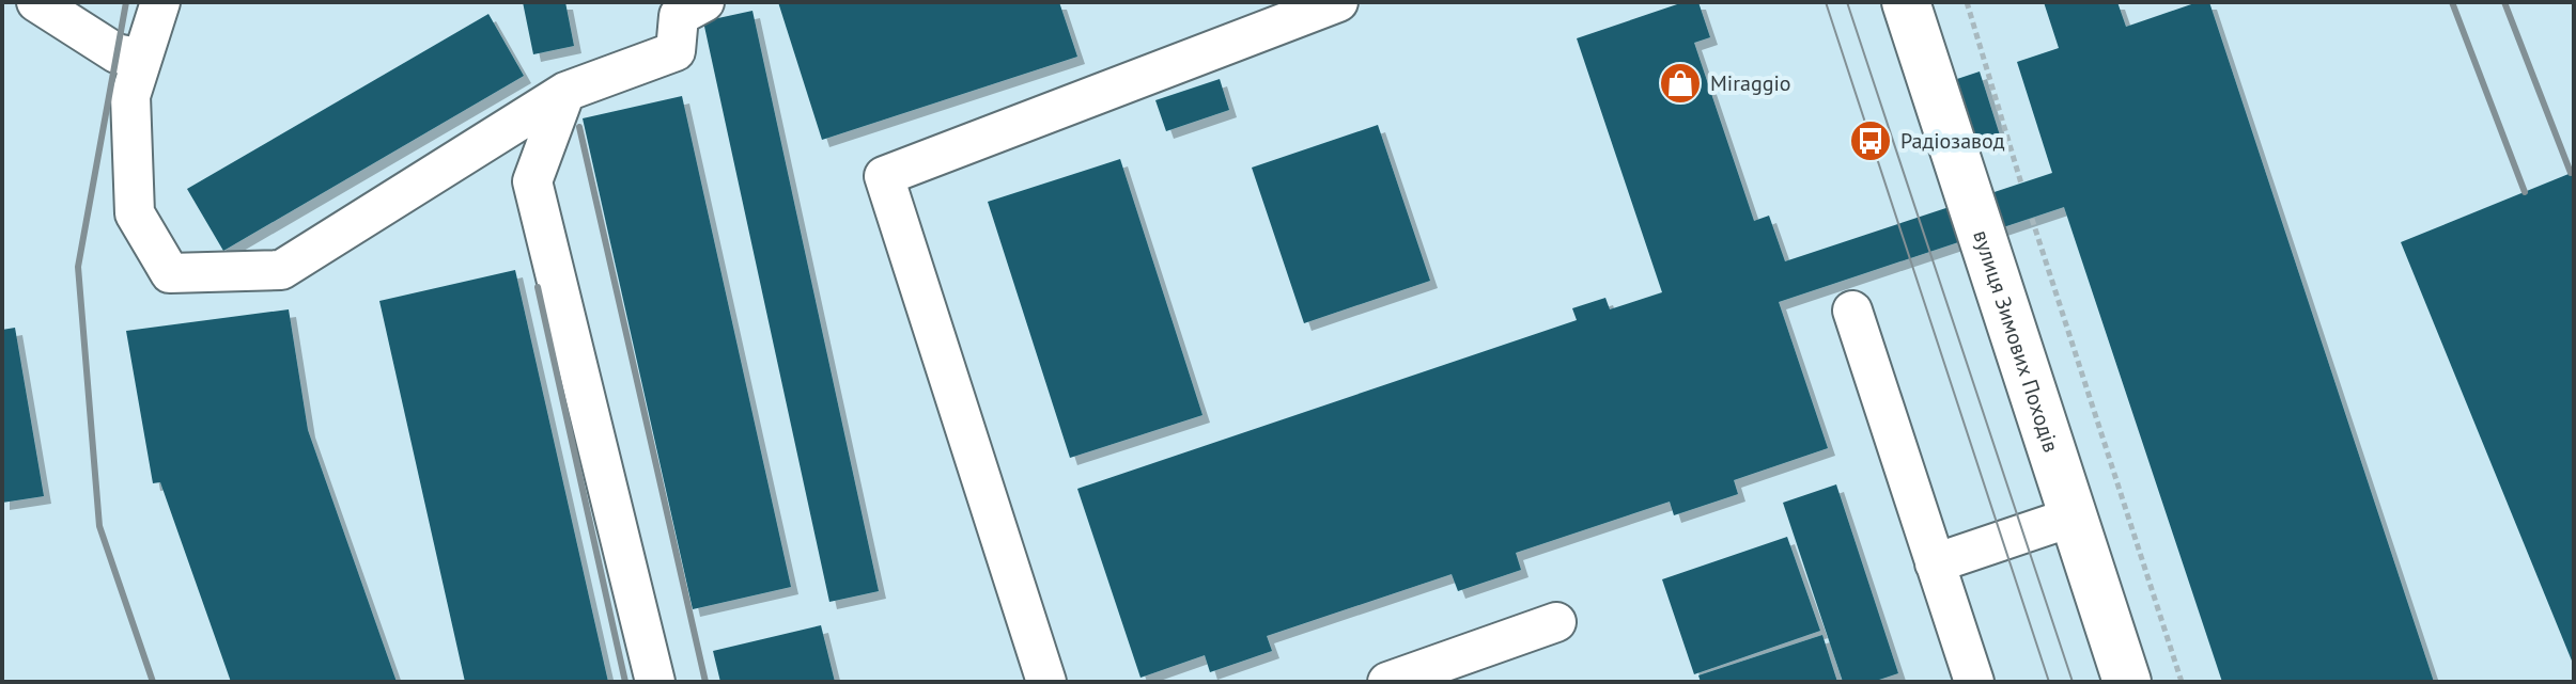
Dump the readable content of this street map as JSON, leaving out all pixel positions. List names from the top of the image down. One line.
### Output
{"streets":{"main road":["вулиця Зимових Походів"]},"places":{"shop":["Miraggio"],"bus stop":["Радіозавод"]}}
